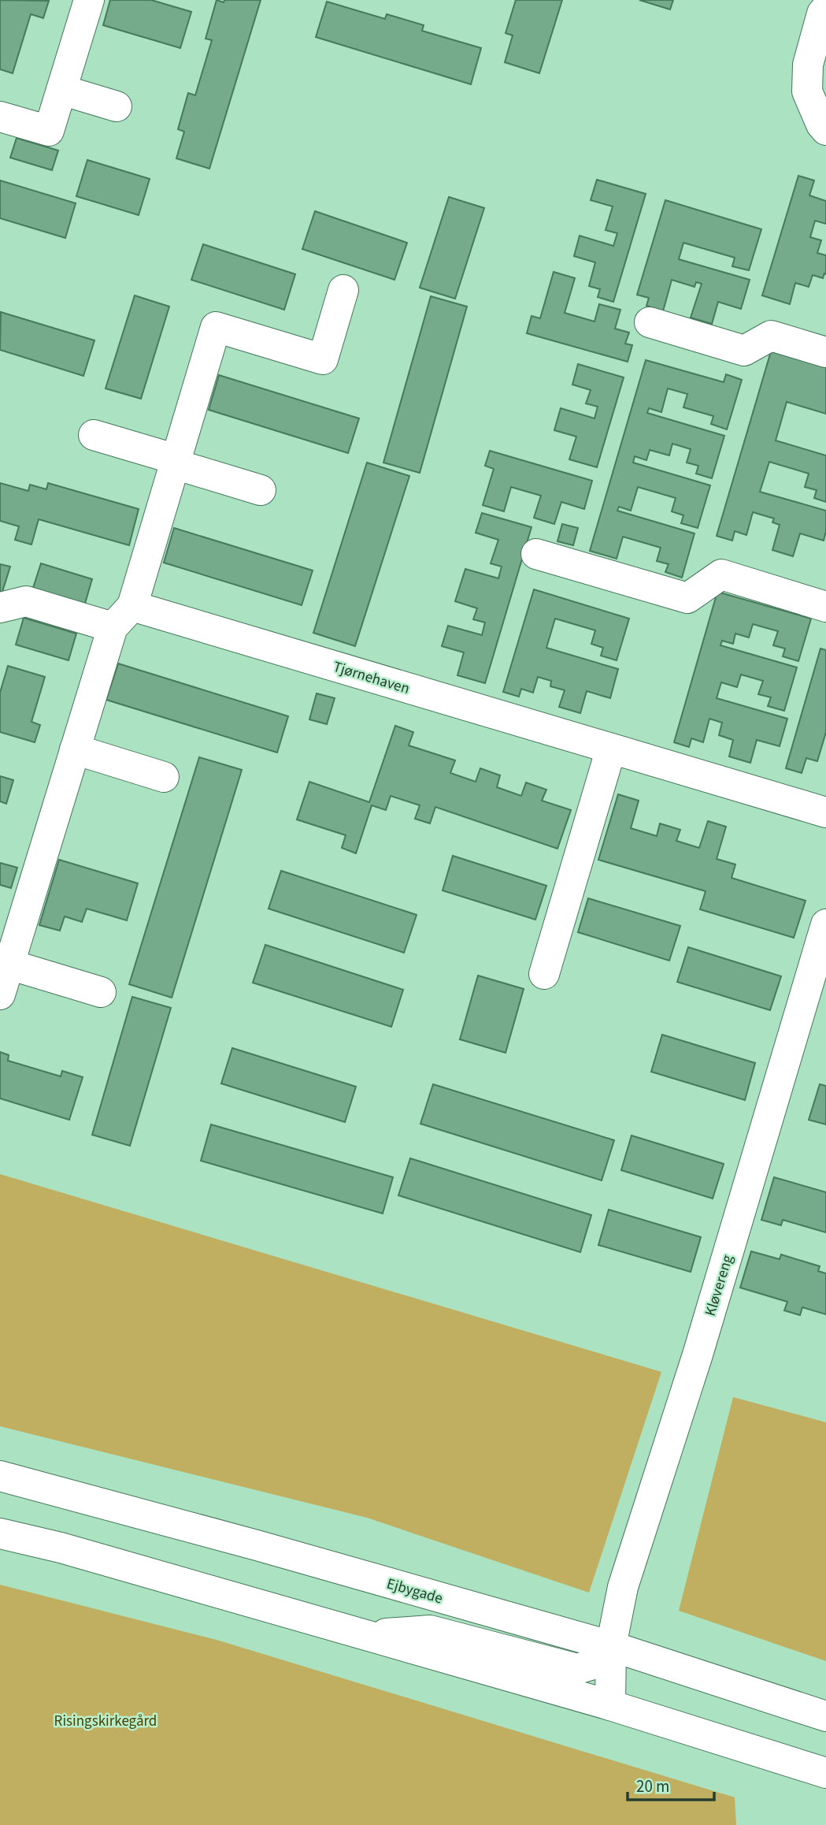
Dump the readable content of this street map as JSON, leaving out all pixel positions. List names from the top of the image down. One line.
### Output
{"streets":{"street":["Tjørnehaven","Kløvereng","Ejbygade"]},"crossings":[["Kløvereng","Ejbygade"]],"parks":["Risingskirkegård"],"scale_bar":"20 m"}
